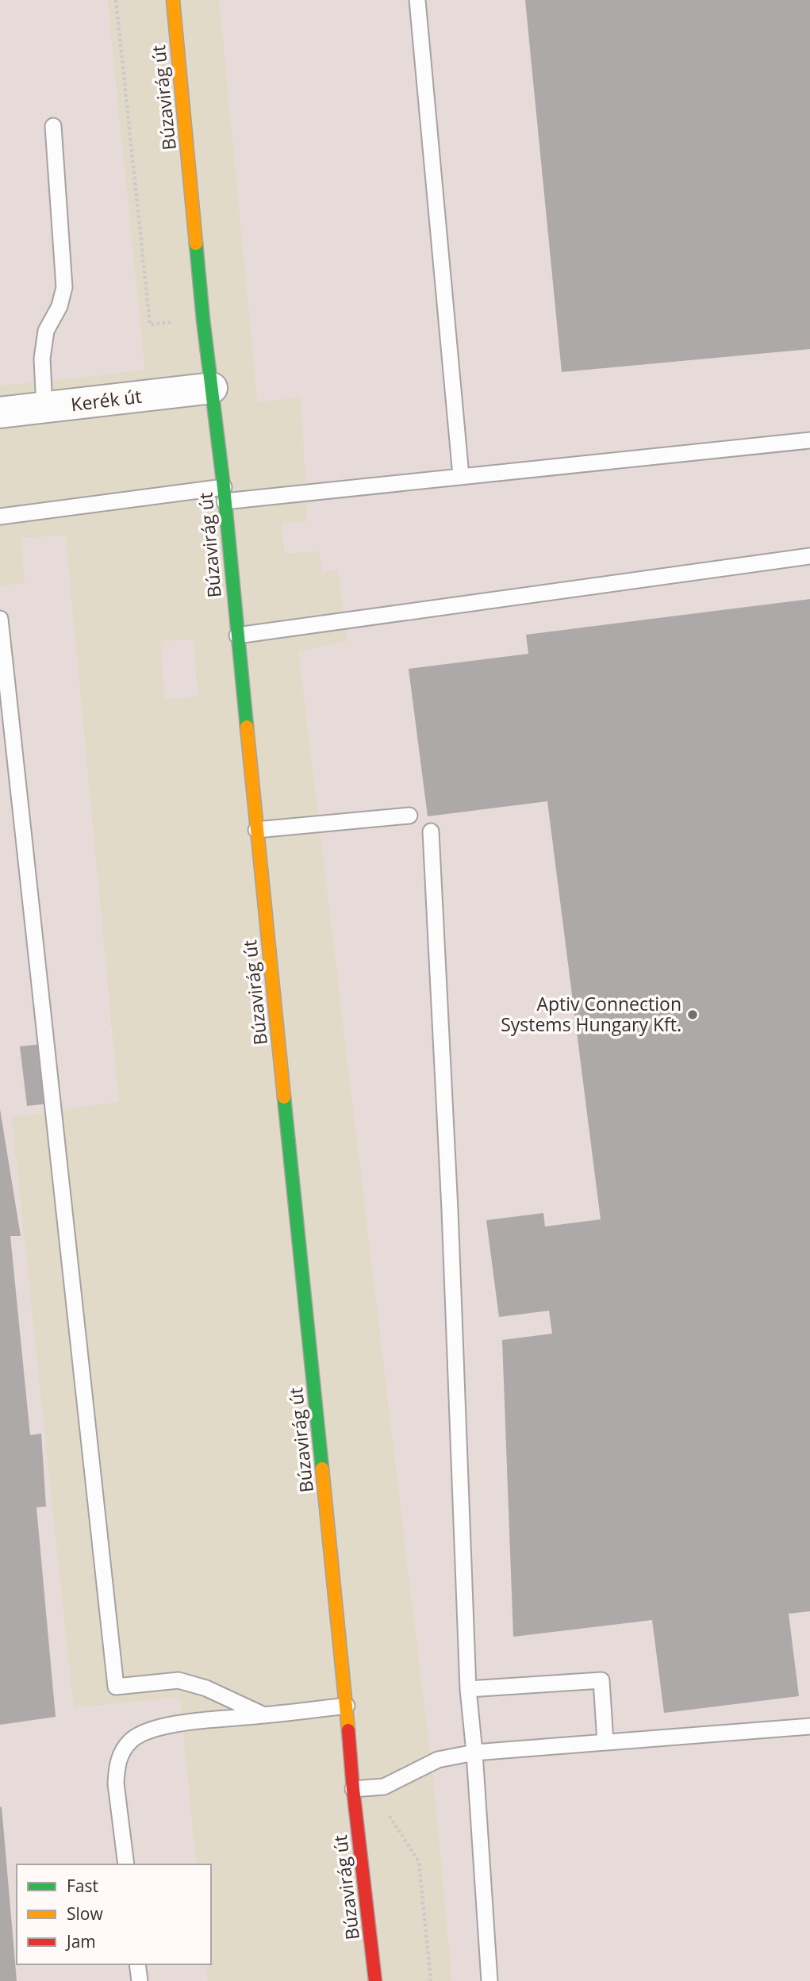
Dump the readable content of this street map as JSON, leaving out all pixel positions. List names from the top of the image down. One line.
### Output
{"streets":{"street":["Búzavirág út","Kerék út"]},"crossings":[["Búzavirág út","Kerék út"]],"places":["Aptiv Connection Systems Hungary Kft."],"legend":["Fast","Slow","Jam"]}
